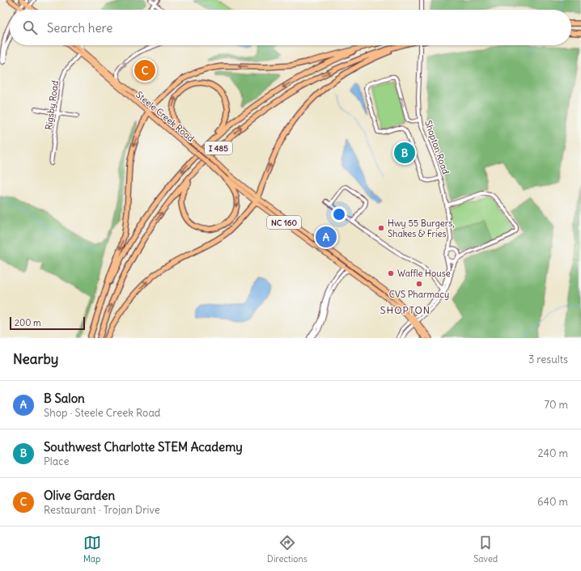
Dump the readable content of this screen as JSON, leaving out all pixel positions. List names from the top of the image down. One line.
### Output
{"streets":{"highway":["I 485"],"main road":["Steele Creek Road","NC 160"],"street":["Rigsby Road","Shopton Road"]},"crossings":[["Rigsby Road","Steele Creek Road"]],"districts":["SHOPTON"],"places":["Hwy 55 Burgers, Shakes & Fries","Waffle House","CVS Pharmacy"],"scale_bar":"200 m","page":{"search":"Search here","pins":["C","B","A"],"scale":"200 m","heading":["Nearby","3 results"],"list":[{"mark":"A","name":"B Salon","note":"Shop · Steele Creek Road","value":"70 m"},{"mark":"B","name":"Southwest Charlotte STEM Academy","note":"Place","value":"240 m"},{"mark":"C","name":"Olive Garden","note":"Restaurant · Trojan Drive","value":"640 m"}],"nav":["Map","Directions","Saved"]}}
